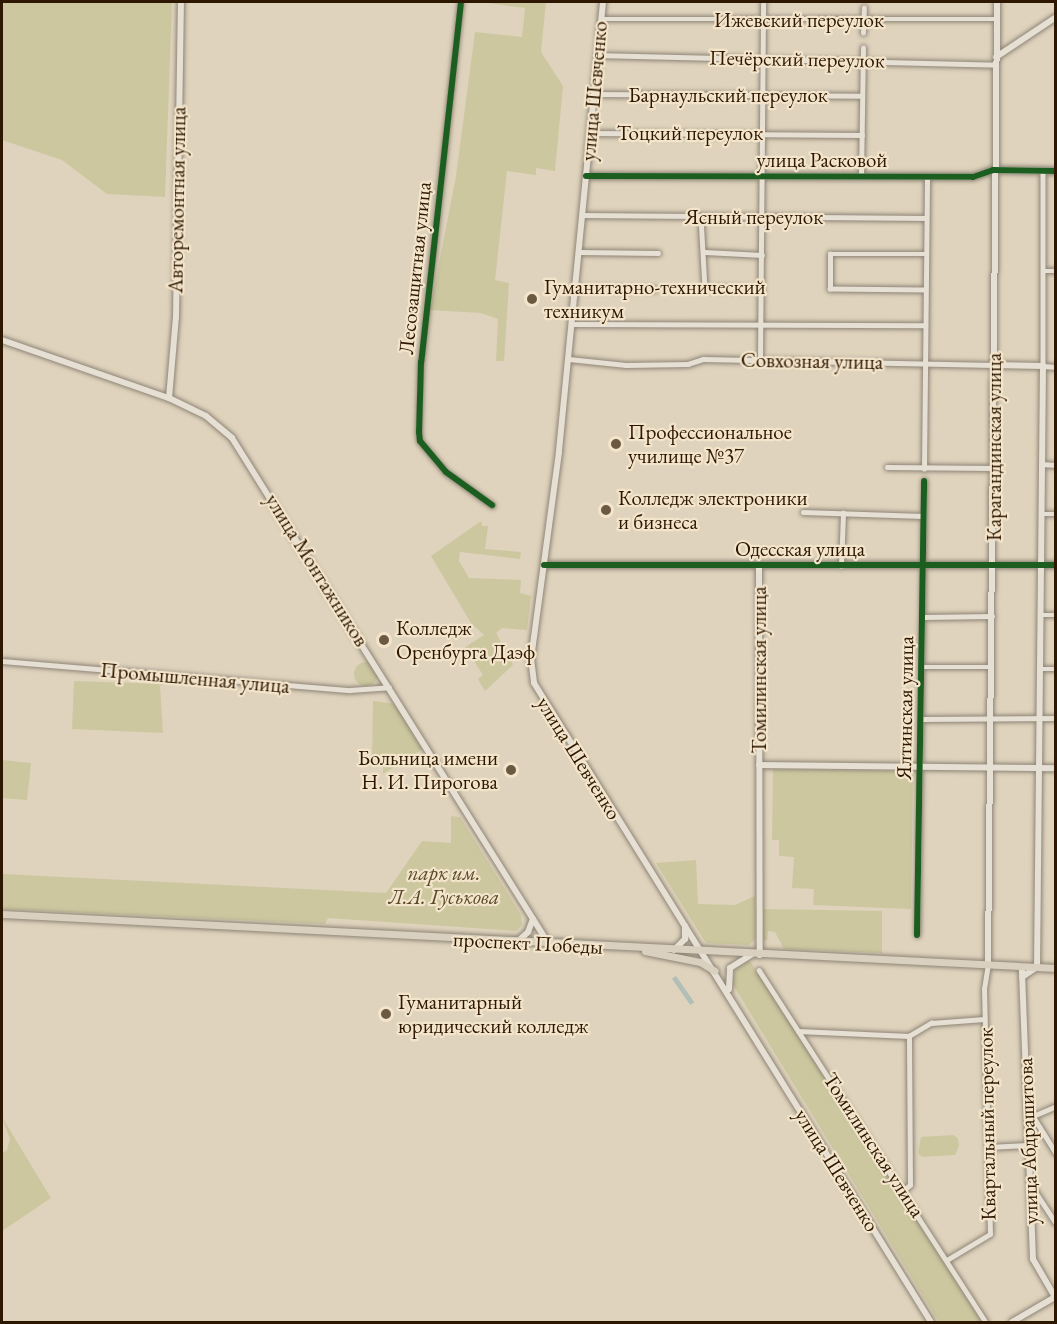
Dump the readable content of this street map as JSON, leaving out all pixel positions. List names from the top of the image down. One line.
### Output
{"streets":{"main road":["улица Шевченко","улица Расковой","Авторемонтная улица","Совхозная улица","Карагандинская улица","Одесская улица","улица Монтажников","Томилинская улица","проспект Победы","улица Абдрашитова"],"street":["Ижевский переулок","Печёрский переулок","Барнаульский переулок","Тоцкий переулок","Ясный переулок","Лесозащитная улица","Промышленная улица","Ялтинская улица","Квартальный переулок"]},"crossings":[["Ижевский переулок","улица Шевченко"],["Ижевский переулок","Карагандинская улица"],["Печёрский переулок","улица Шевченко"],["Печёрский переулок","Карагандинская улица"],["улица Шевченко","Барнаульский переулок"],["улица Шевченко","Тоцкий переулок"],["улица Шевченко","улица Расковой"],["улица Шевченко","Ясный переулок"],["улица Шевченко","Совхозная улица"],["улица Шевченко","Одесская улица"],["улица Шевченко","проспект Победы"],["улица Расковой","Карагандинская улица"],["Авторемонтная улица","улица Монтажников"],["Совхозная улица","Карагандинская улица"],["Карагандинская улица","Одесская улица"],["Карагандинская улица","проспект Победы"],["Карагандинская улица","Квартальный переулок"],["Одесская улица","Томилинская улица"],["Одесская улица","Ялтинская улица"],["улица Монтажников","Промышленная улица"],["улица Монтажников","проспект Победы"],["Томилинская улица","проспект Победы"],["Томилинская улица","Квартальный переулок"],["проспект Победы","Квартальный переулок"],["проспект Победы","улица Абдрашитова"]],"parks":["парк им. Л.А. Гуськова"],"places":["Гуманитарно-технический техникум","Профессиональное училище №37","Колледж электроники и бизнеса","Колледж Оренбурга Даэф","Больница имени Н. И. Пирогова","Гуманитарный юридический колледж"]}
